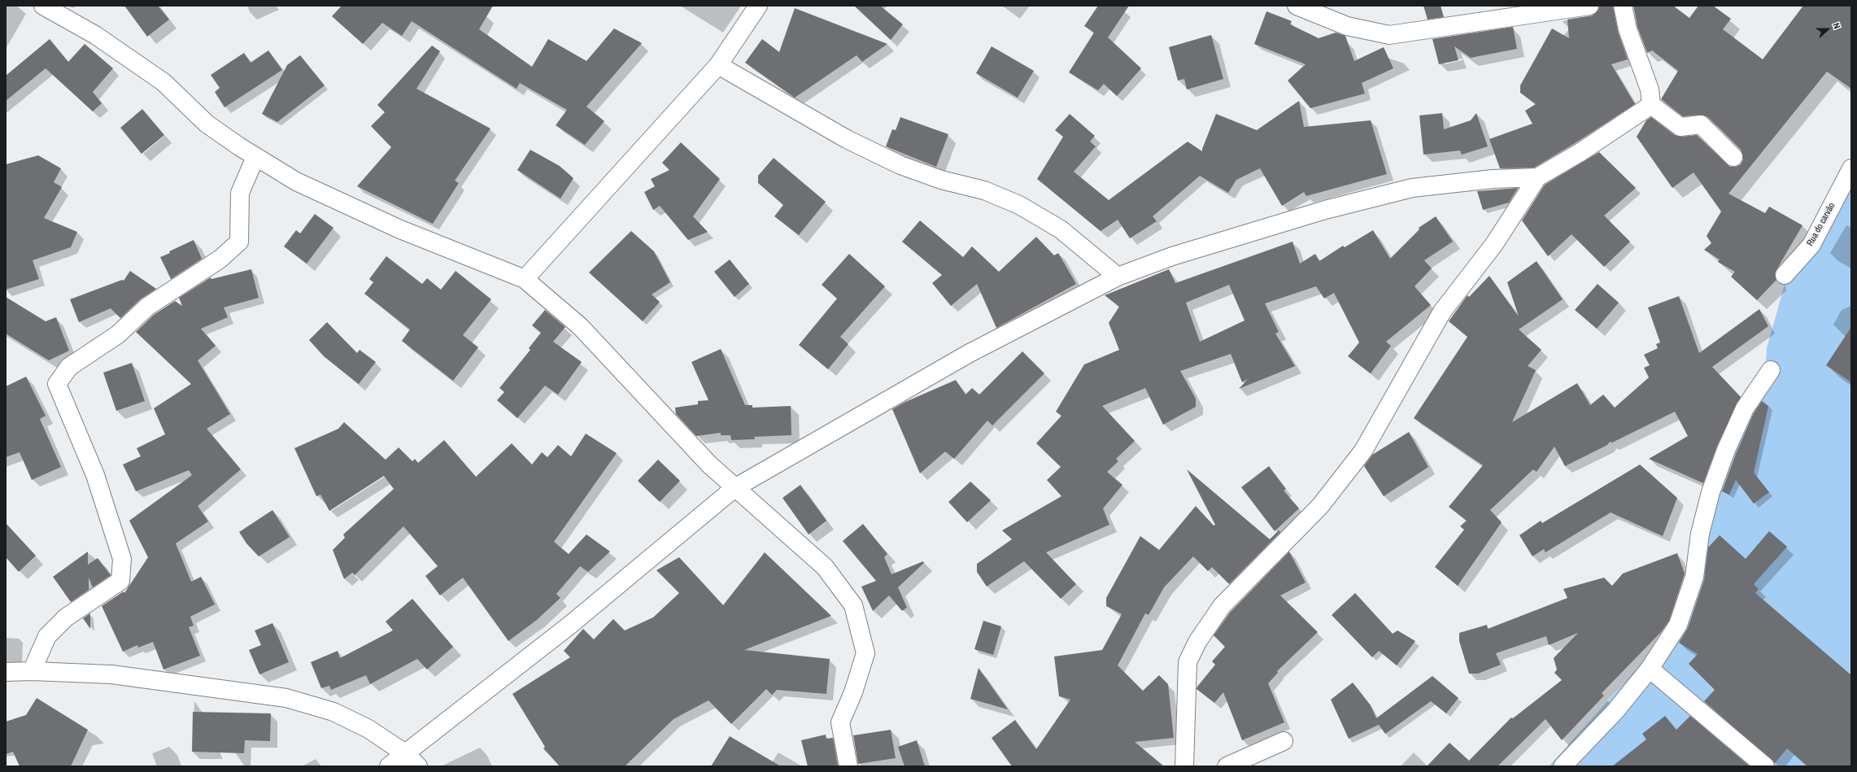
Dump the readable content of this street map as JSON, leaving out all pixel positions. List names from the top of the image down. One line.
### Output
{"streets":{"street":["Rua do carvão"]},"north":"right"}
